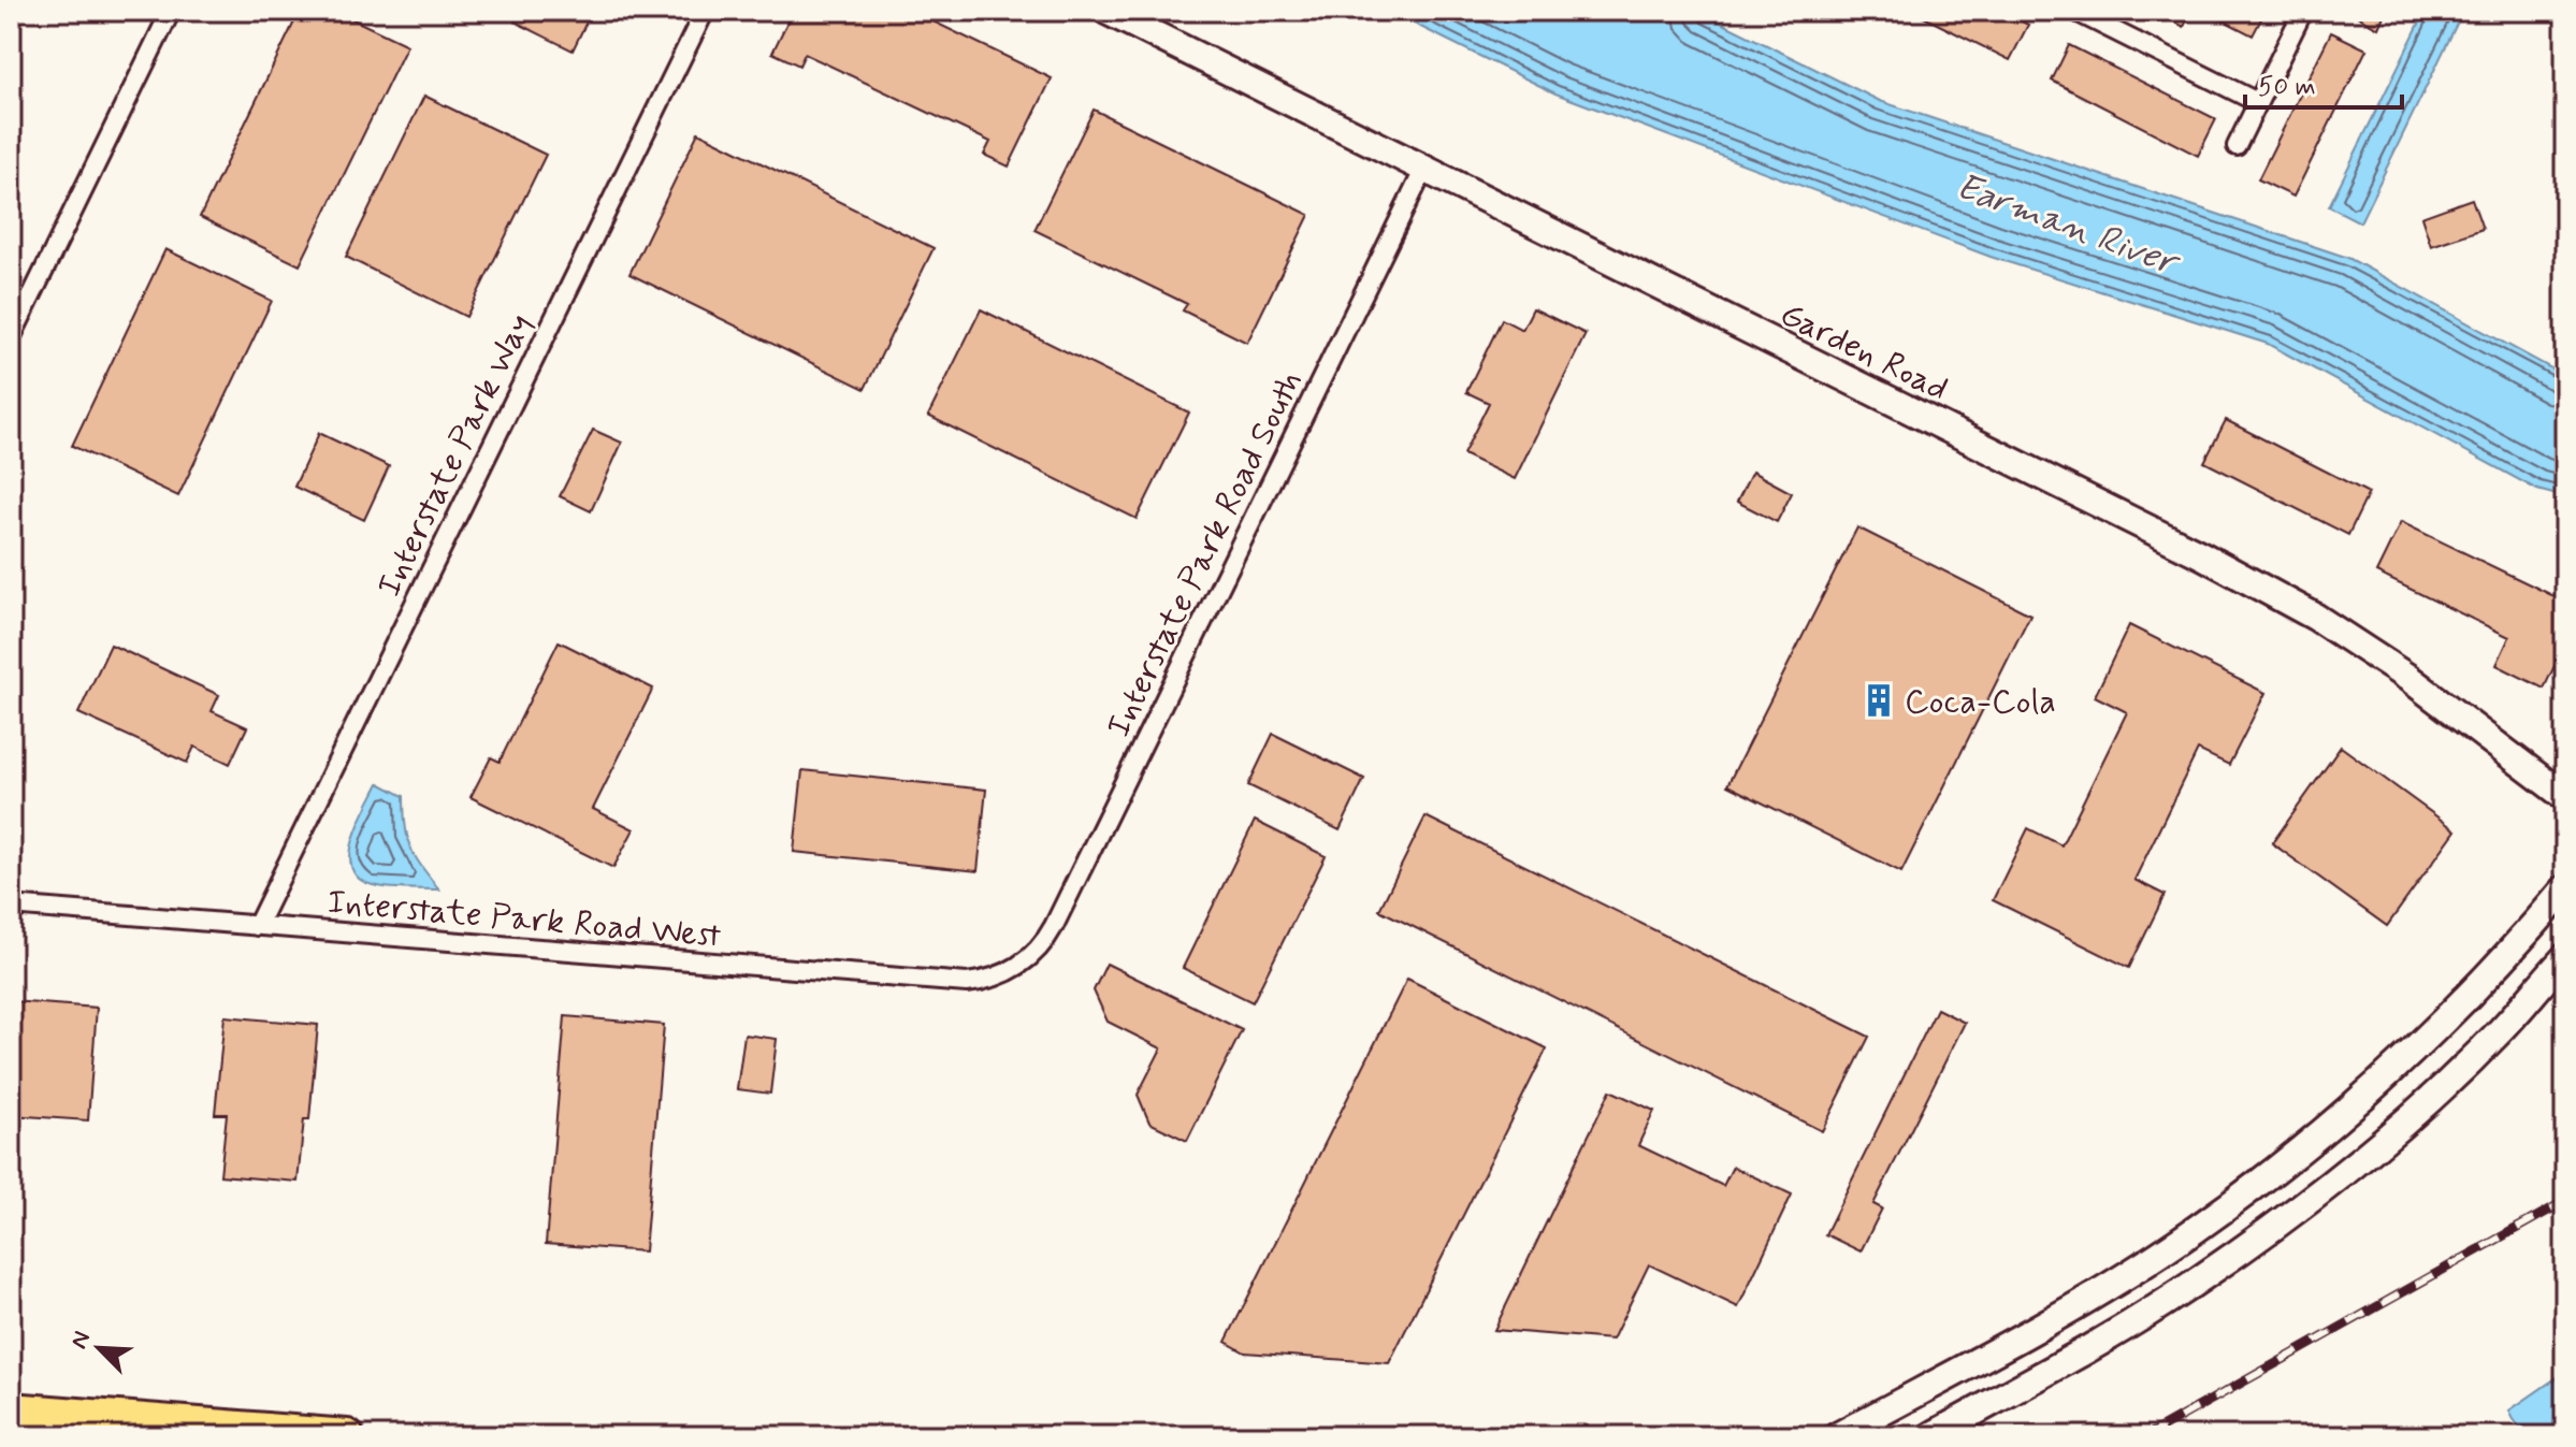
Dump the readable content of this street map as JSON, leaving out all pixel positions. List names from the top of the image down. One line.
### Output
{"streets":{"main road":["Garden Road"],"street":["Interstate Park Way","Interstate Park Road South","Interstate Park Road West"]},"crossings":[["Garden Road","Interstate Park Road South"],["Interstate Park Way","Interstate Park Road West"],["Interstate Park Road South","Interstate Park Road West"]],"water":["Earman River"],"places":{"building":["Coca-Cola"]},"scale_bar":"50 m","north":"top left"}
